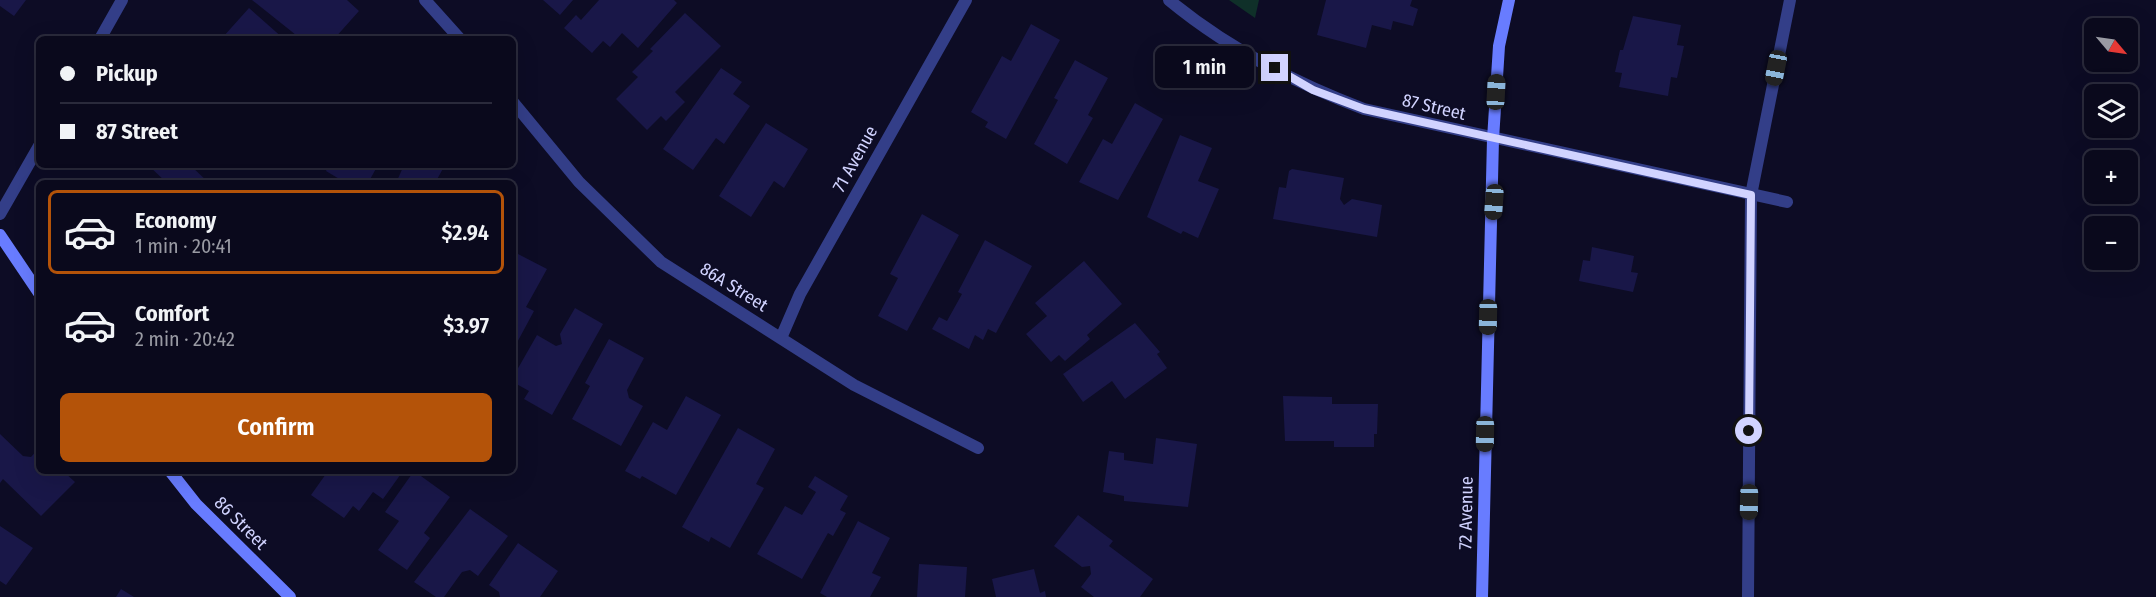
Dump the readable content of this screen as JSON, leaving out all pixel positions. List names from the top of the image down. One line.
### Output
{"streets":{"street":["87 Street","71 Avenue","86A Street","72 Avenue","86 Street"]},"crossings":[["87 Street","72 Avenue"],["71 Avenue","86A Street"]],"north":"bottom right","page":{"map_buttons":["+","−"],"banner":["Pickup","87 Street"],"bubble":"1 min","list":[{"name":"Economy","note":"1 min · 20:41","value":"$2.94"},{"name":"Comfort","note":"2 min · 20:42","value":"$3.97"}],"buttons":"Confirm"}}
